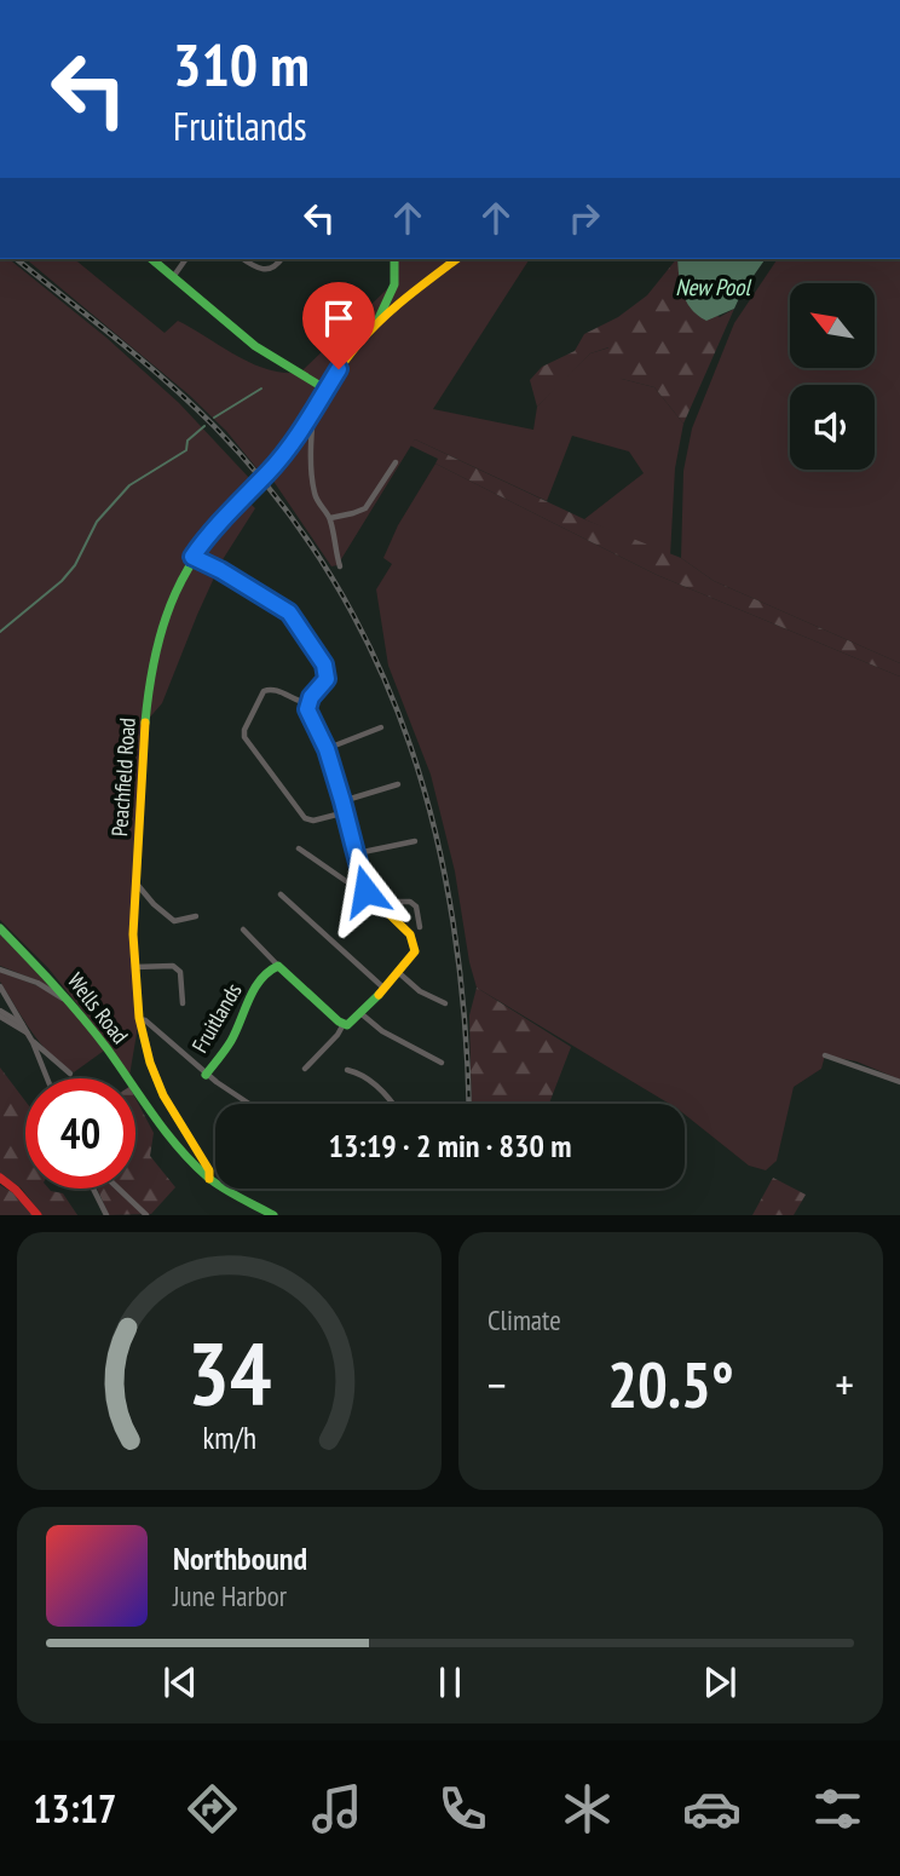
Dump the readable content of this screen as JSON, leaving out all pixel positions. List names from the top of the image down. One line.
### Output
{"streets":{"main road":["Peachfield Road","Wells Road","Fruitlands"]},"crossings":[["Peachfield Road","Wells Road"]],"water":["New Pool"],"north":"top left","page":{"turn":["310 m","Fruitlands"],"limit":"40","trip":"13:19 · 2 min · 830 m","tile":"Climate","heat":["−","20.5°","+"],"song":["Northbound","June Harbor"],"tabs":"13:17","gauge":["34","km/h"]}}
